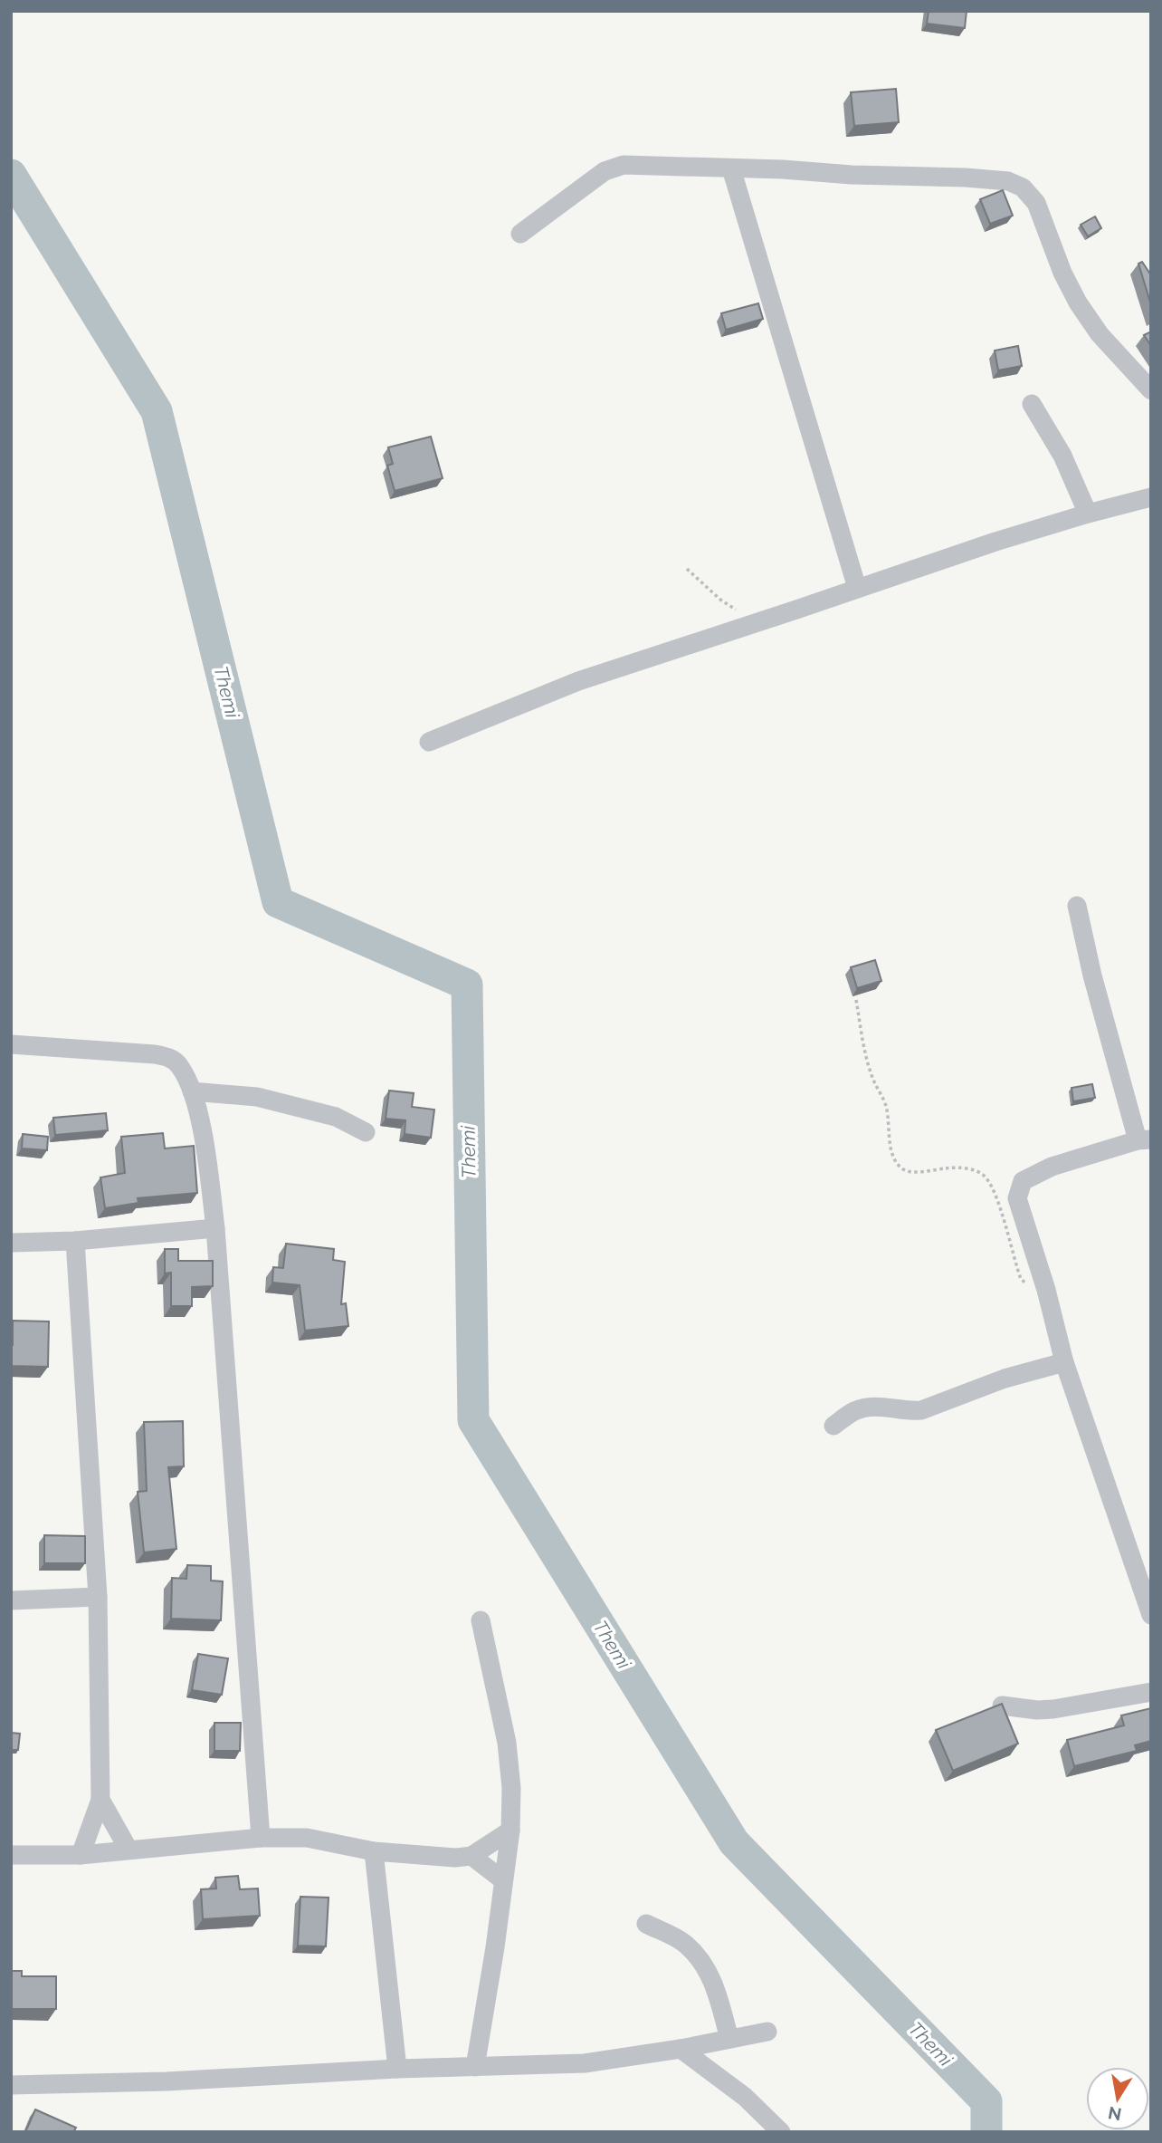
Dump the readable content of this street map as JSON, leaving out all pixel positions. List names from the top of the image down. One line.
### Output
{"water":["Themi"],"north":"bottom"}
